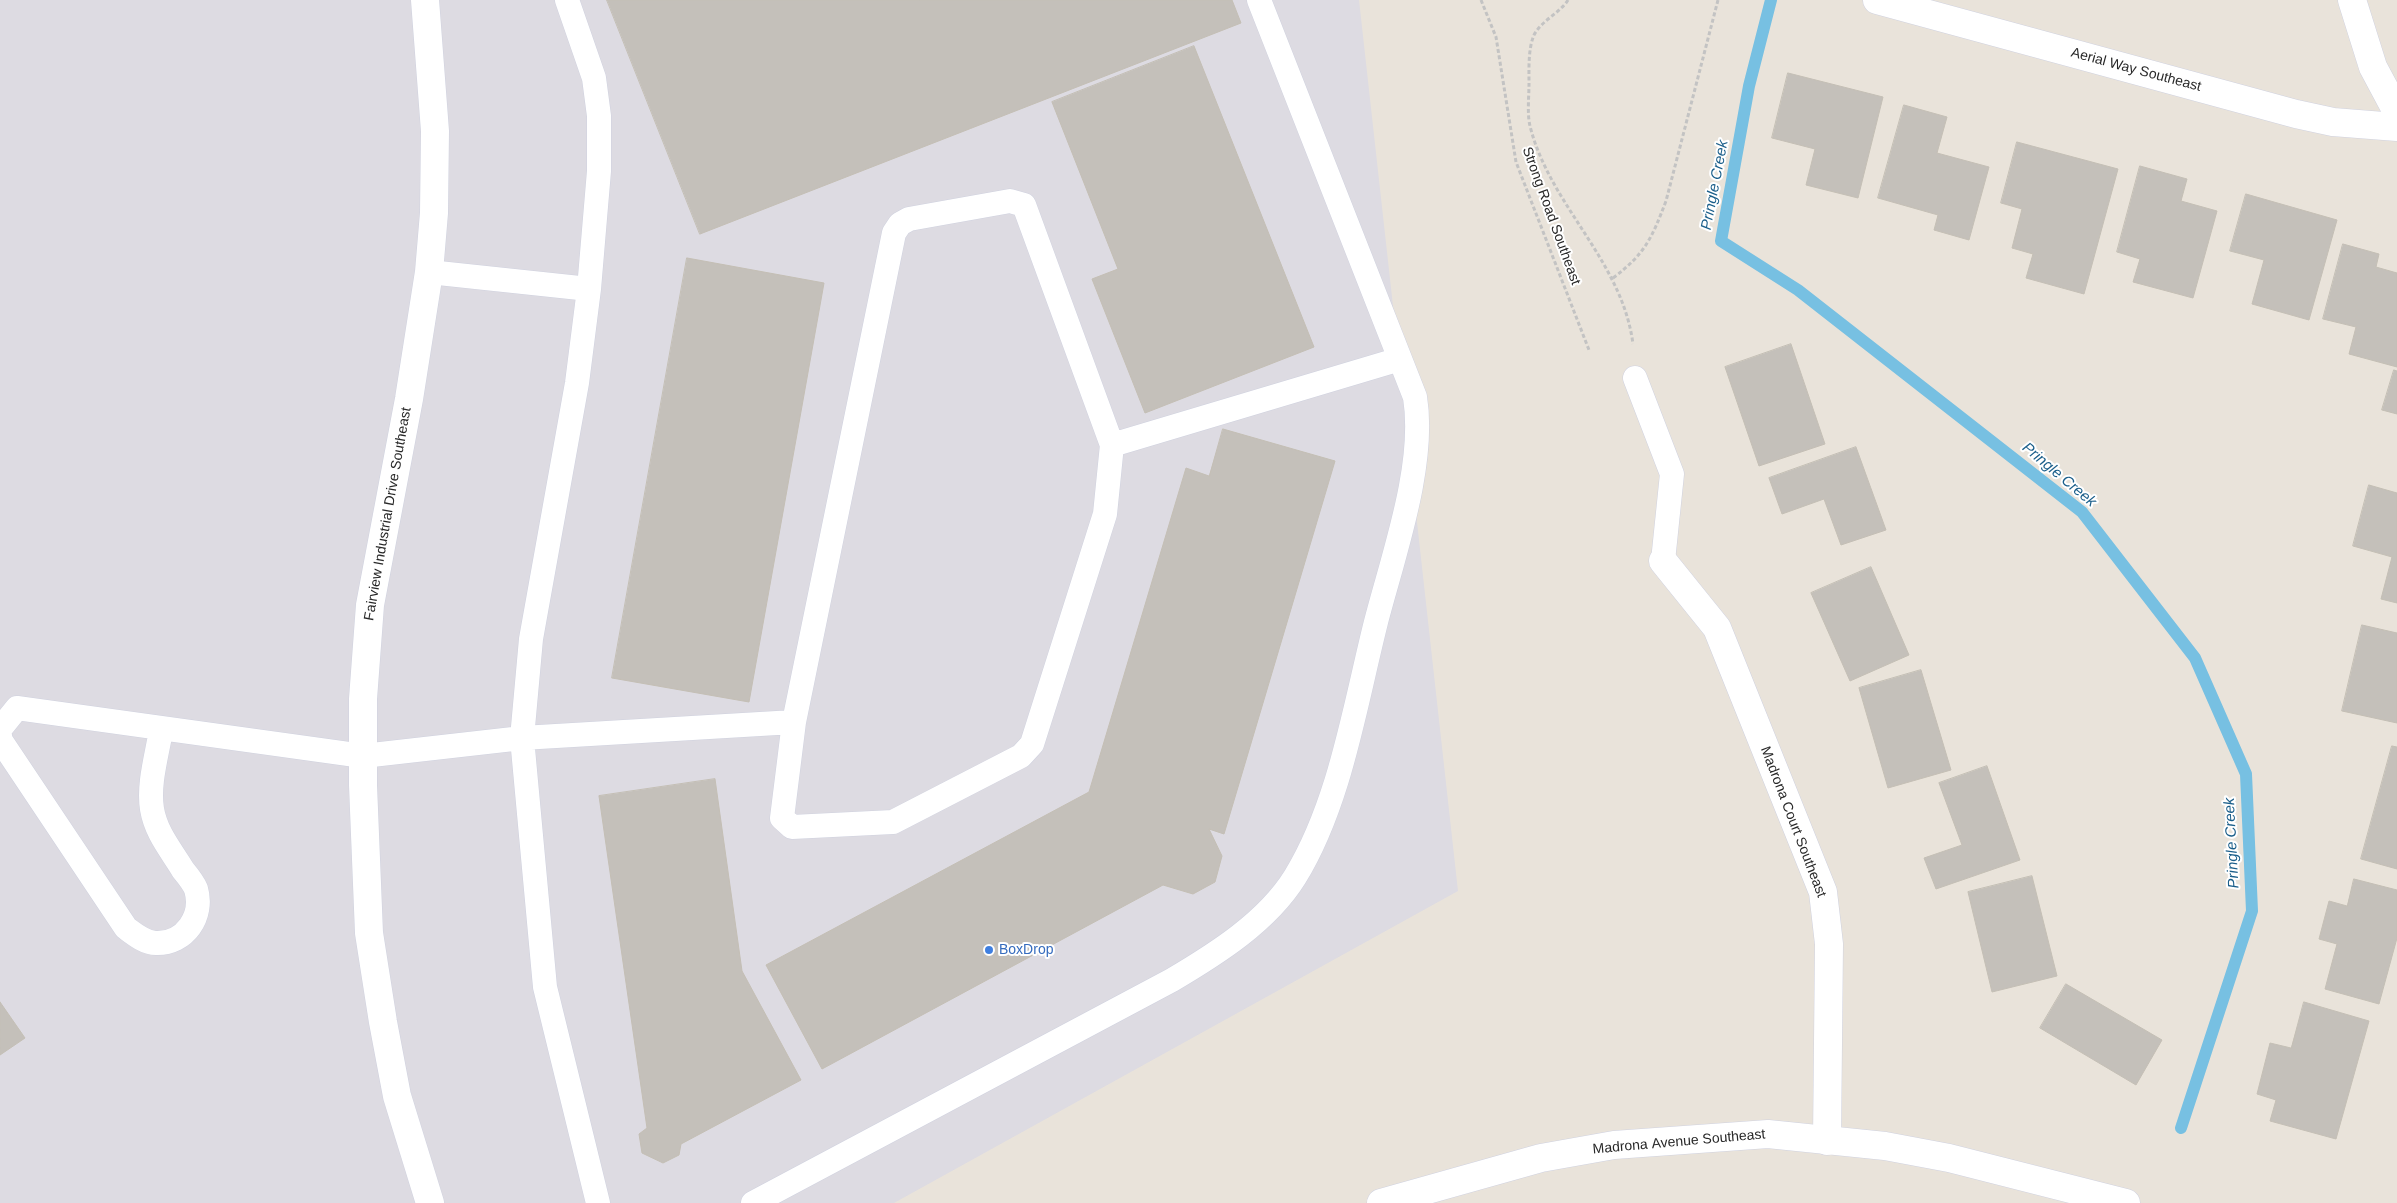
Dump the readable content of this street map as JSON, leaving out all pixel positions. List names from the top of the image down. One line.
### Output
{"streets":{"main road":["Aerial Way Southeast","Fairview Industrial Drive Southeast","Madrona Court Southeast","Madrona Avenue Southeast"],"path":["Strong Road Southeast"]},"crossings":[["Madrona Court Southeast","Madrona Avenue Southeast"]],"water":["Pringle Creek"],"places":["BoxDrop"]}
